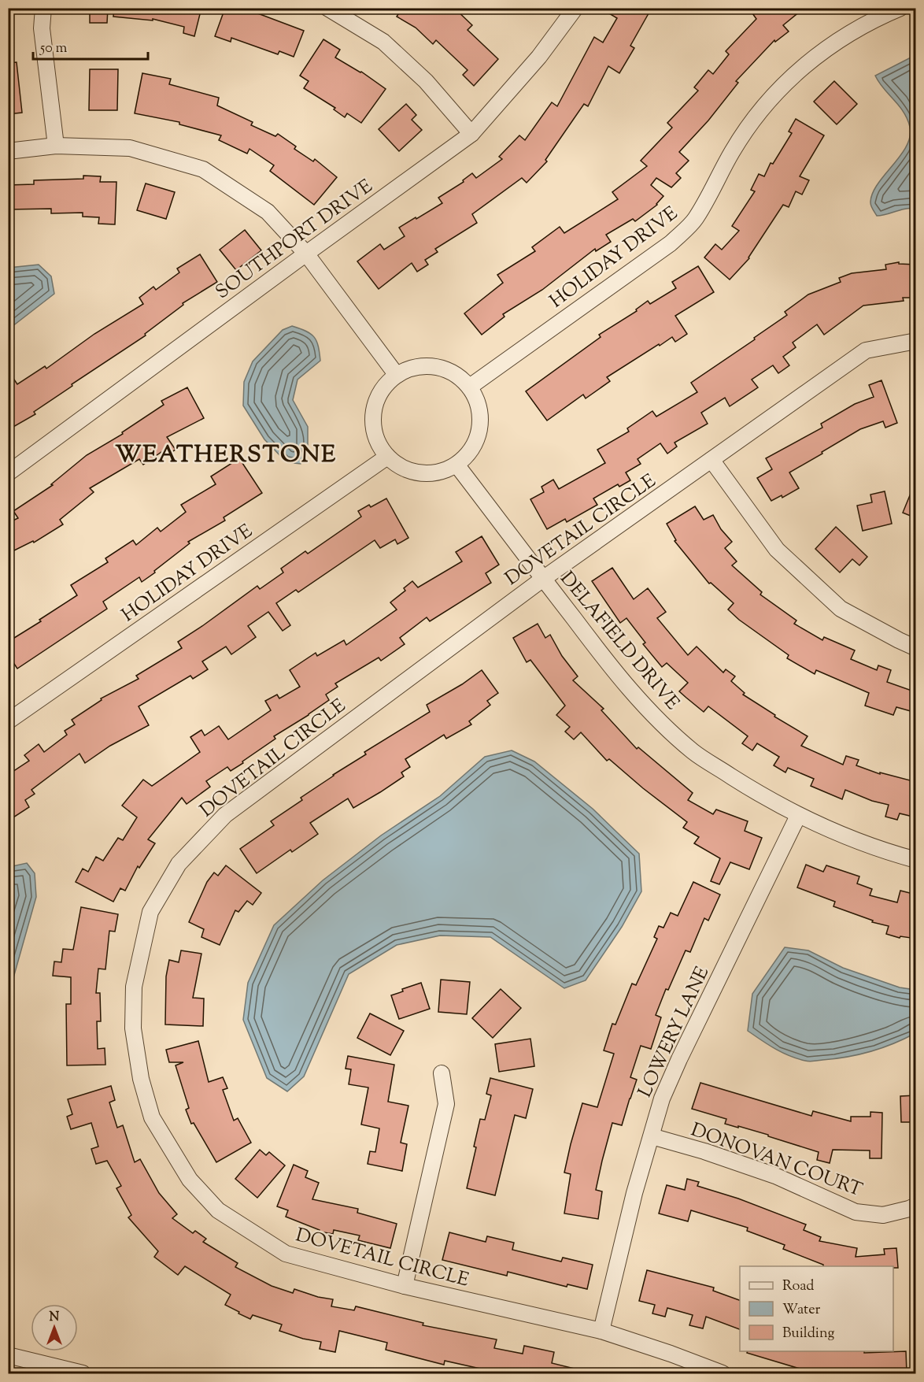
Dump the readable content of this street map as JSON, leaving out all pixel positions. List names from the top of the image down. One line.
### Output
{"streets":{"street":["SOUTHPORT DRIVE","HOLIDAY DRIVE","DOVETAIL CIRCLE","DELAFIELD DRIVE","LOWERY LANE","DONOVAN COURT"]},"crossings":[["HOLIDAY DRIVE","DELAFIELD DRIVE"],["DOVETAIL CIRCLE","DELAFIELD DRIVE"],["DOVETAIL CIRCLE","LOWERY LANE"],["DELAFIELD DRIVE","LOWERY LANE"],["LOWERY LANE","DONOVAN COURT"]],"districts":["WEATHERSTONE"],"legend":["Road","Water","Building"],"scale_bar":"50 m","north":"top"}
